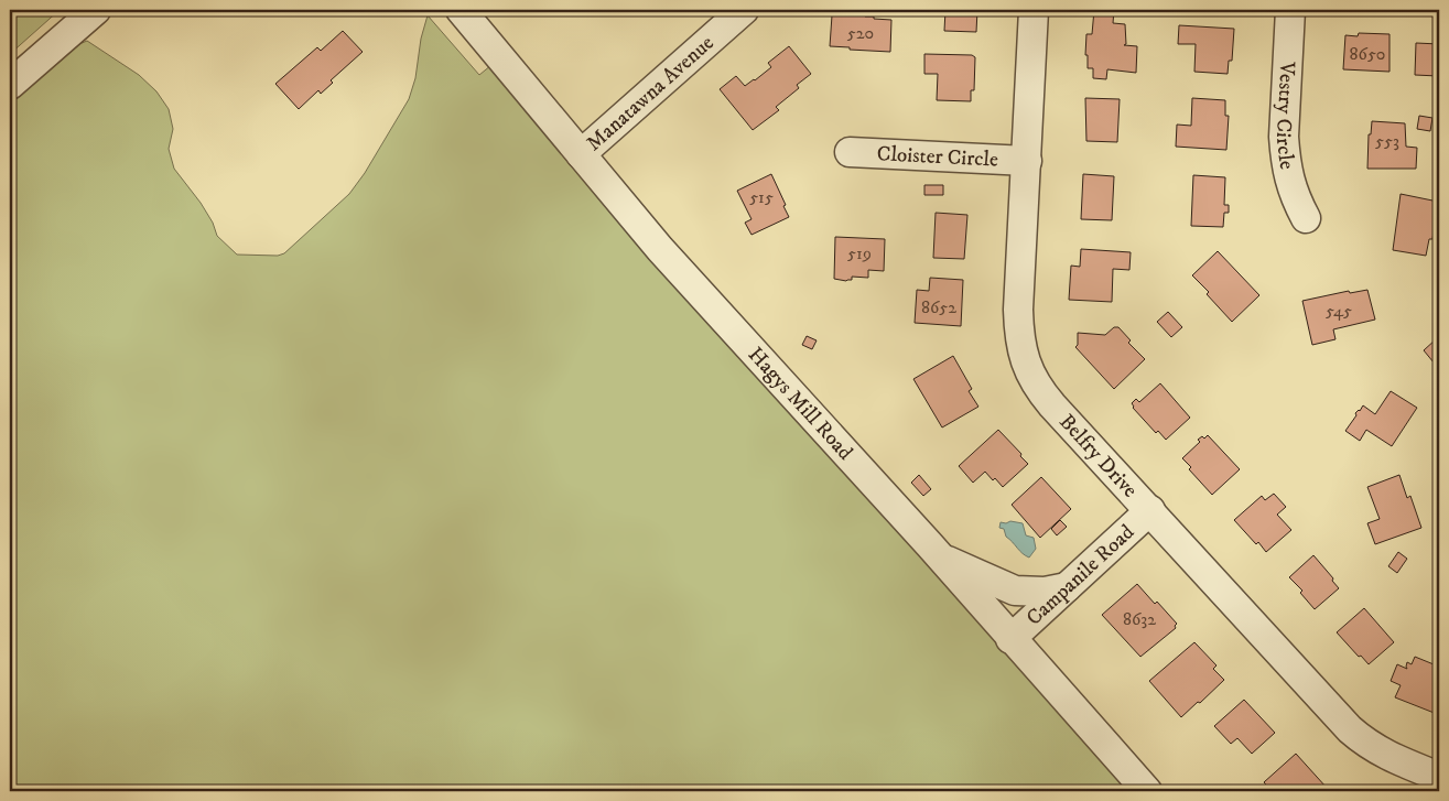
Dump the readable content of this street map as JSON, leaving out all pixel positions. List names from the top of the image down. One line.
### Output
{"streets":{"street":["Manatawna Avenue","Vestry Circle","Cloister Circle","Hagys Mill Road","Belfry Drive","Campanile Road"]},"crossings":[["Manatawna Avenue","Hagys Mill Road"],["Cloister Circle","Belfry Drive"],["Hagys Mill Road","Campanile Road"],["Belfry Drive","Campanile Road"]],"house_numbers":["520","8650","553","515","519","8652","545","8632"]}
